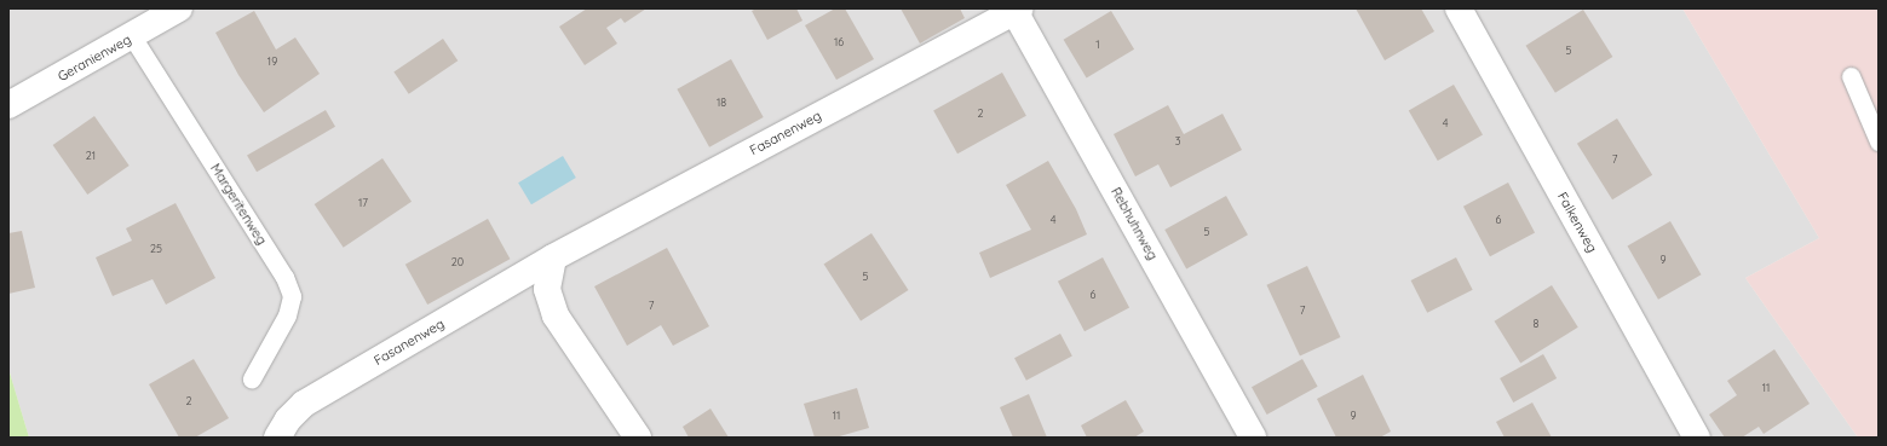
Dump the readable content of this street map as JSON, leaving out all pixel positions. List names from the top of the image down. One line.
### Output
{"streets":{"street":["Geranienweg","Fasanenweg","Falkenweg","Rebhuhnweg"],"lane":["Margeritenweg"]},"crossings":[["Geranienweg","Margeritenweg"],["Fasanenweg","Rebhuhnweg"]],"house_numbers":["16","1","5","19","18","2","4","3","21","7","17","4","6","5","25","9","20","5","6","7","7","8","11","2","11","9"]}
